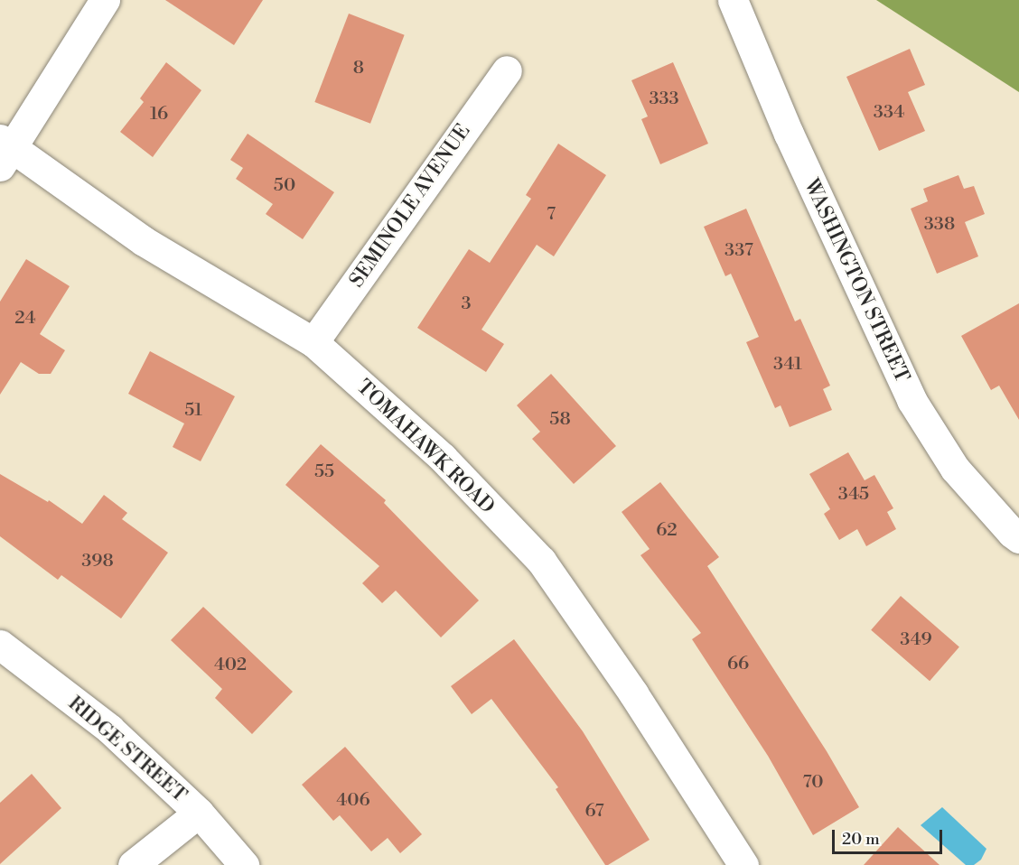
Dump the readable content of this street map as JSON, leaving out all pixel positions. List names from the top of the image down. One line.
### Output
{"streets":{"street":["SEMINOLE AVENUE","WASHINGTON STREET","TOMAHAWK ROAD","RIDGE STREET"]},"crossings":[["SEMINOLE AVENUE","TOMAHAWK ROAD"]],"house_numbers":["8","333","334","16","50","7","338","337","3","24","341","51","58","55","345","62","398","349","66","402","70","406","67"],"scale_bar":"20 m"}
